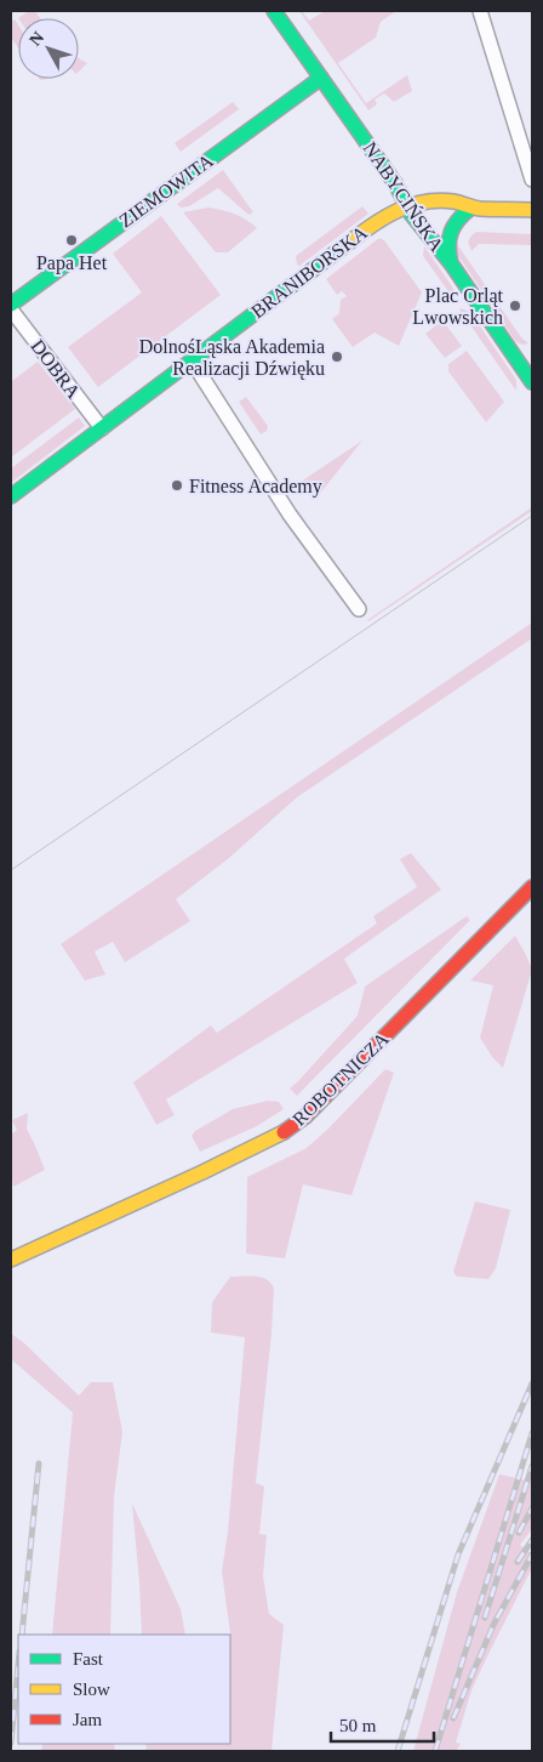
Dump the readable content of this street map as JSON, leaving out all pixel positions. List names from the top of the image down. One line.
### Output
{"streets":{"street":["ZIEMOWITA","NABYCIŃSKA","BRANIBORSKA","DOBRA","ROBOTNICZA"]},"crossings":[["ZIEMOWITA","NABYCIŃSKA"],["NABYCIŃSKA","BRANIBORSKA"],["BRANIBORSKA","DOBRA"]],"places":["Papa Het","Plac Orląt Lwowskich","DolnośLąska Akademia Realizacji Dźwięku","Fitness Academy"],"legend":["Fast","Slow","Jam"],"scale_bar":"50 m","north":"top left"}
